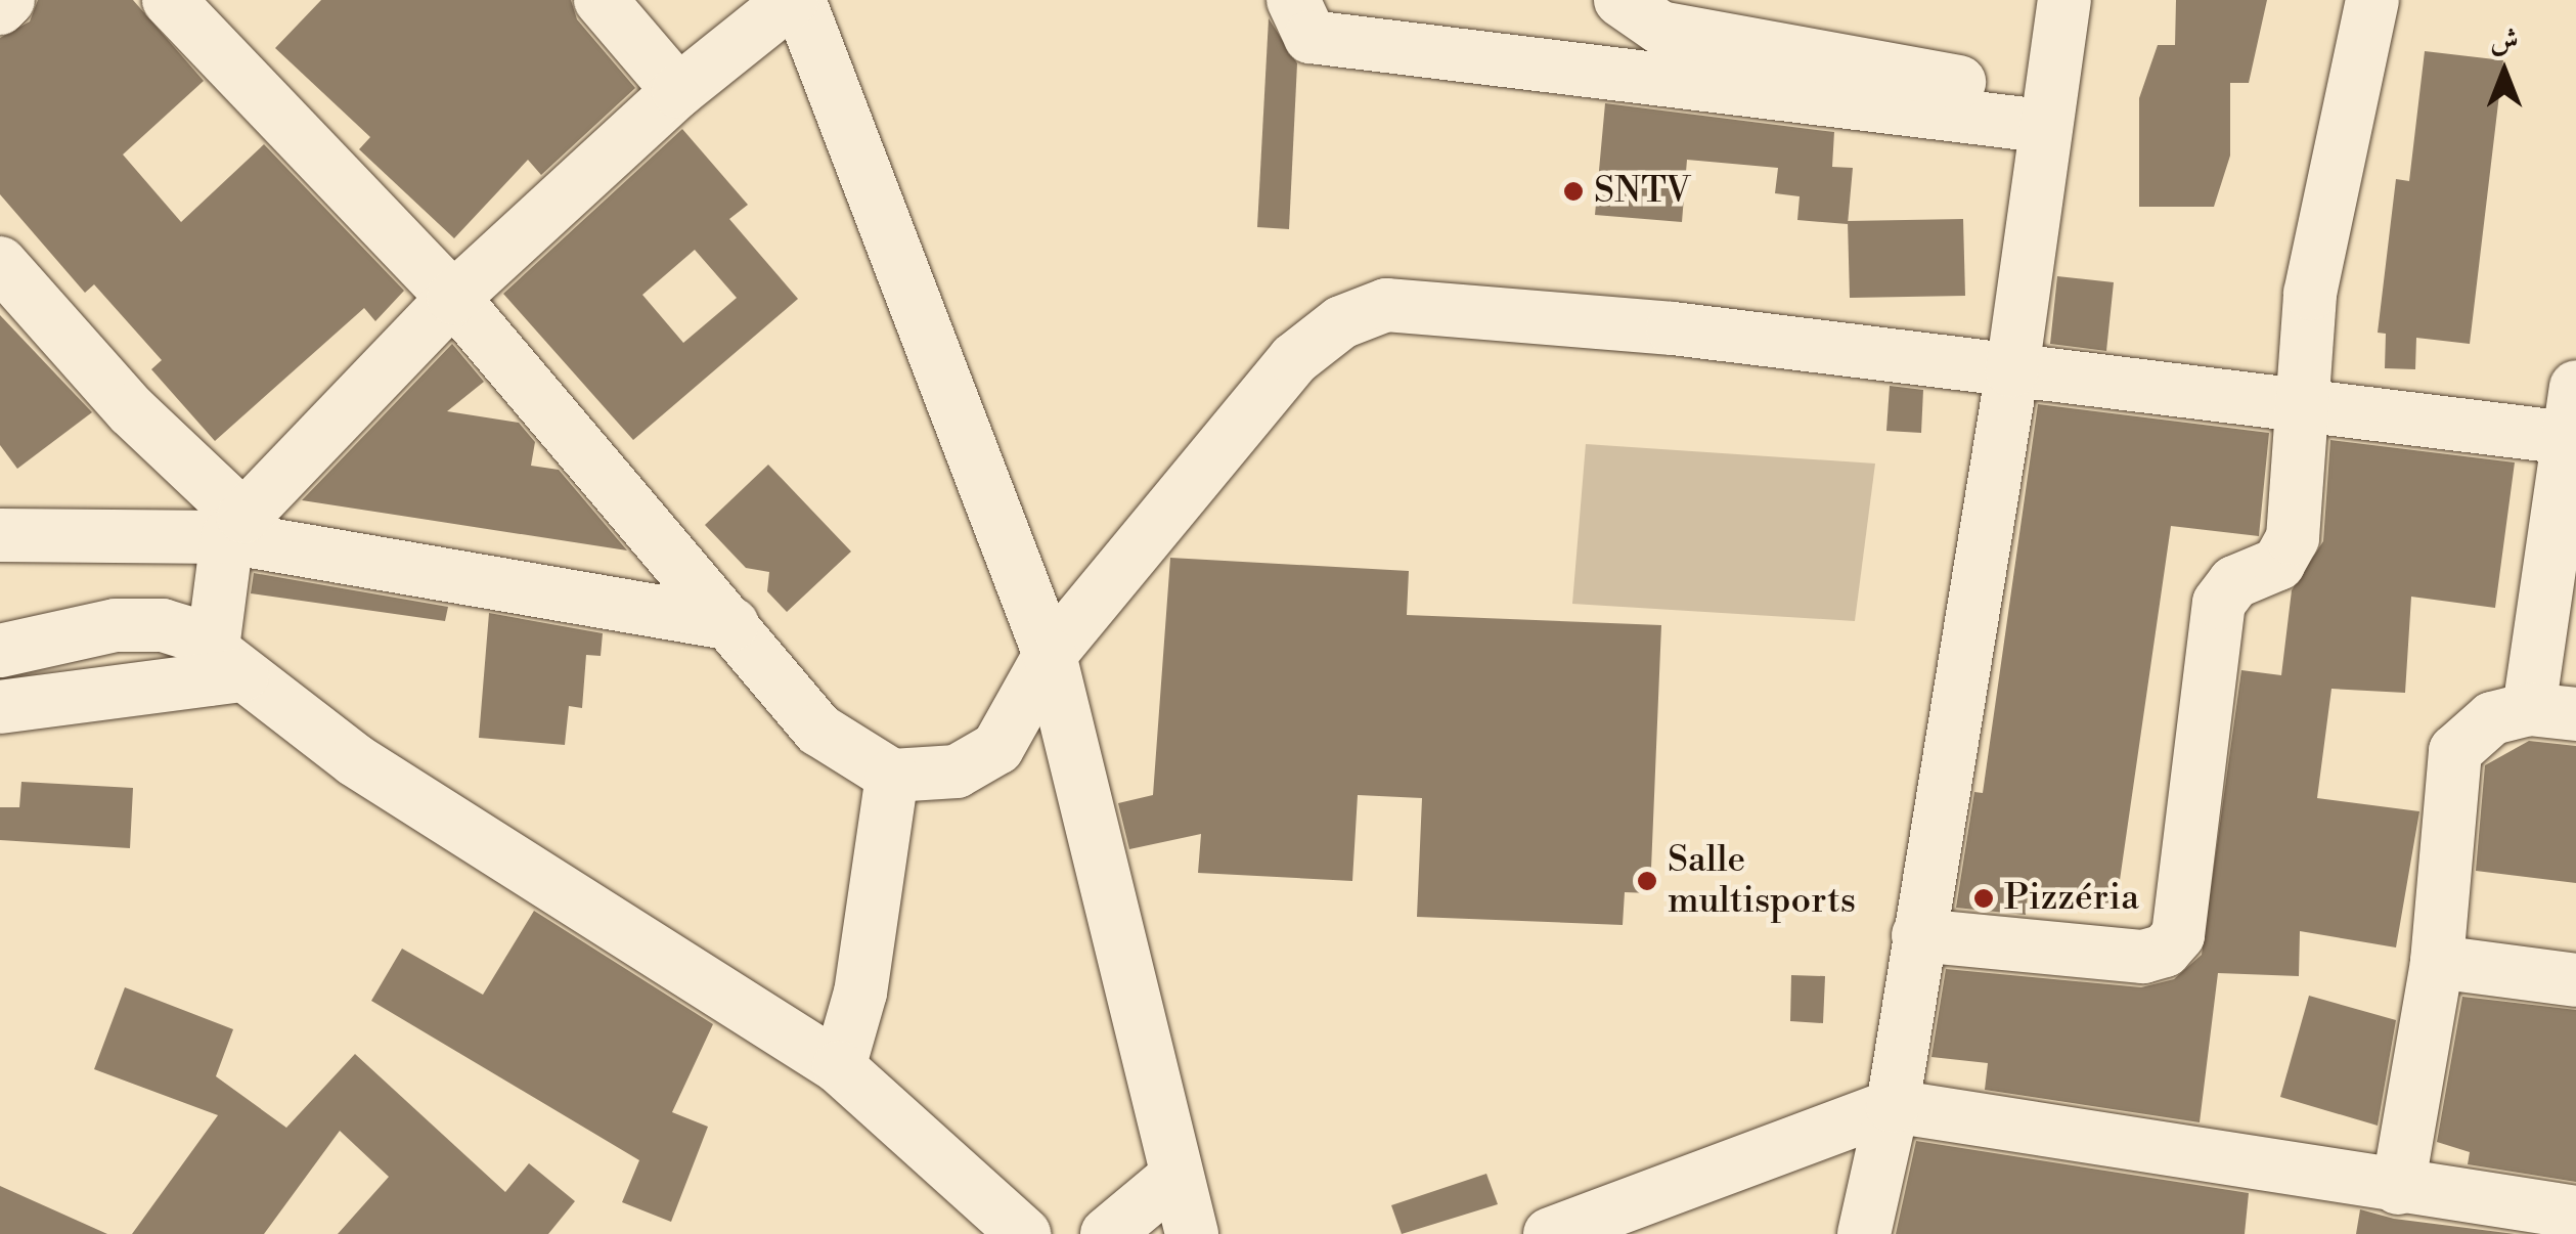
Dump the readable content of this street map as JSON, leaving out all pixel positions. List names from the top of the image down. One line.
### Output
{"places":["SNTV","Salle multisports","Pizzéria"],"north":"top"}
